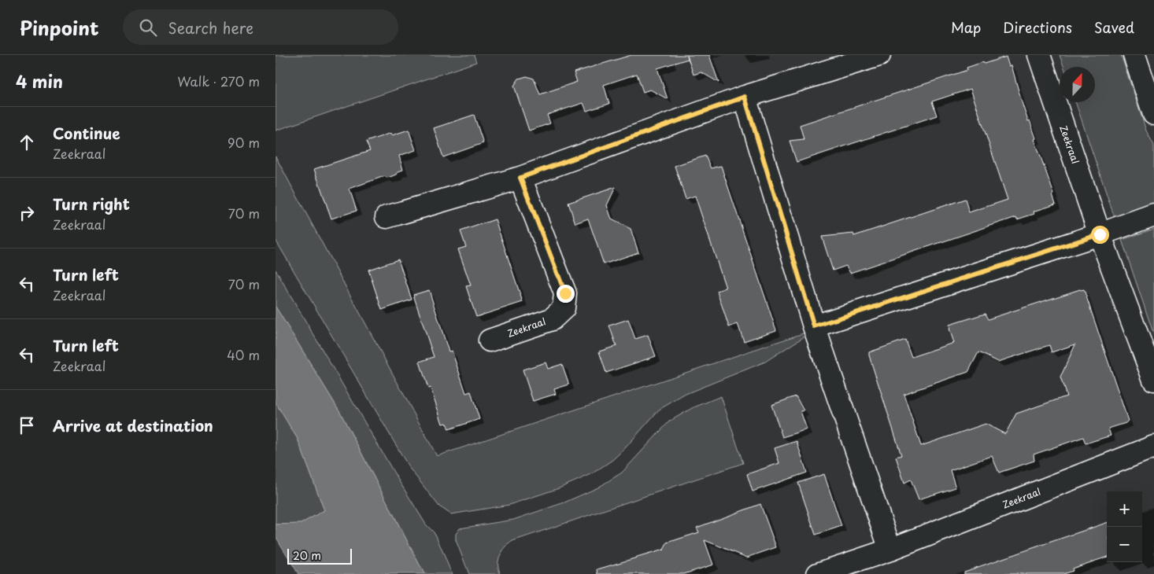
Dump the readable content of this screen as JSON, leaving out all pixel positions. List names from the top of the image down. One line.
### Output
{"streets":{"street":["Zeekraal"]},"scale_bar":"20 m","north":"top","page":{"header":"Pinpoint","search":"Search here","nav":["Map","Directions","Saved"],"heading":["4 min","Walk · 270 m"],"list":[["Continue","Zeekraal","90 m"],["Turn right","Zeekraal","70 m"],["Turn left","Zeekraal","70 m"],["Turn left","Zeekraal","40 m"],"Arrive at destination"],"map_buttons":["+","−"],"scale":"20 m"}}
